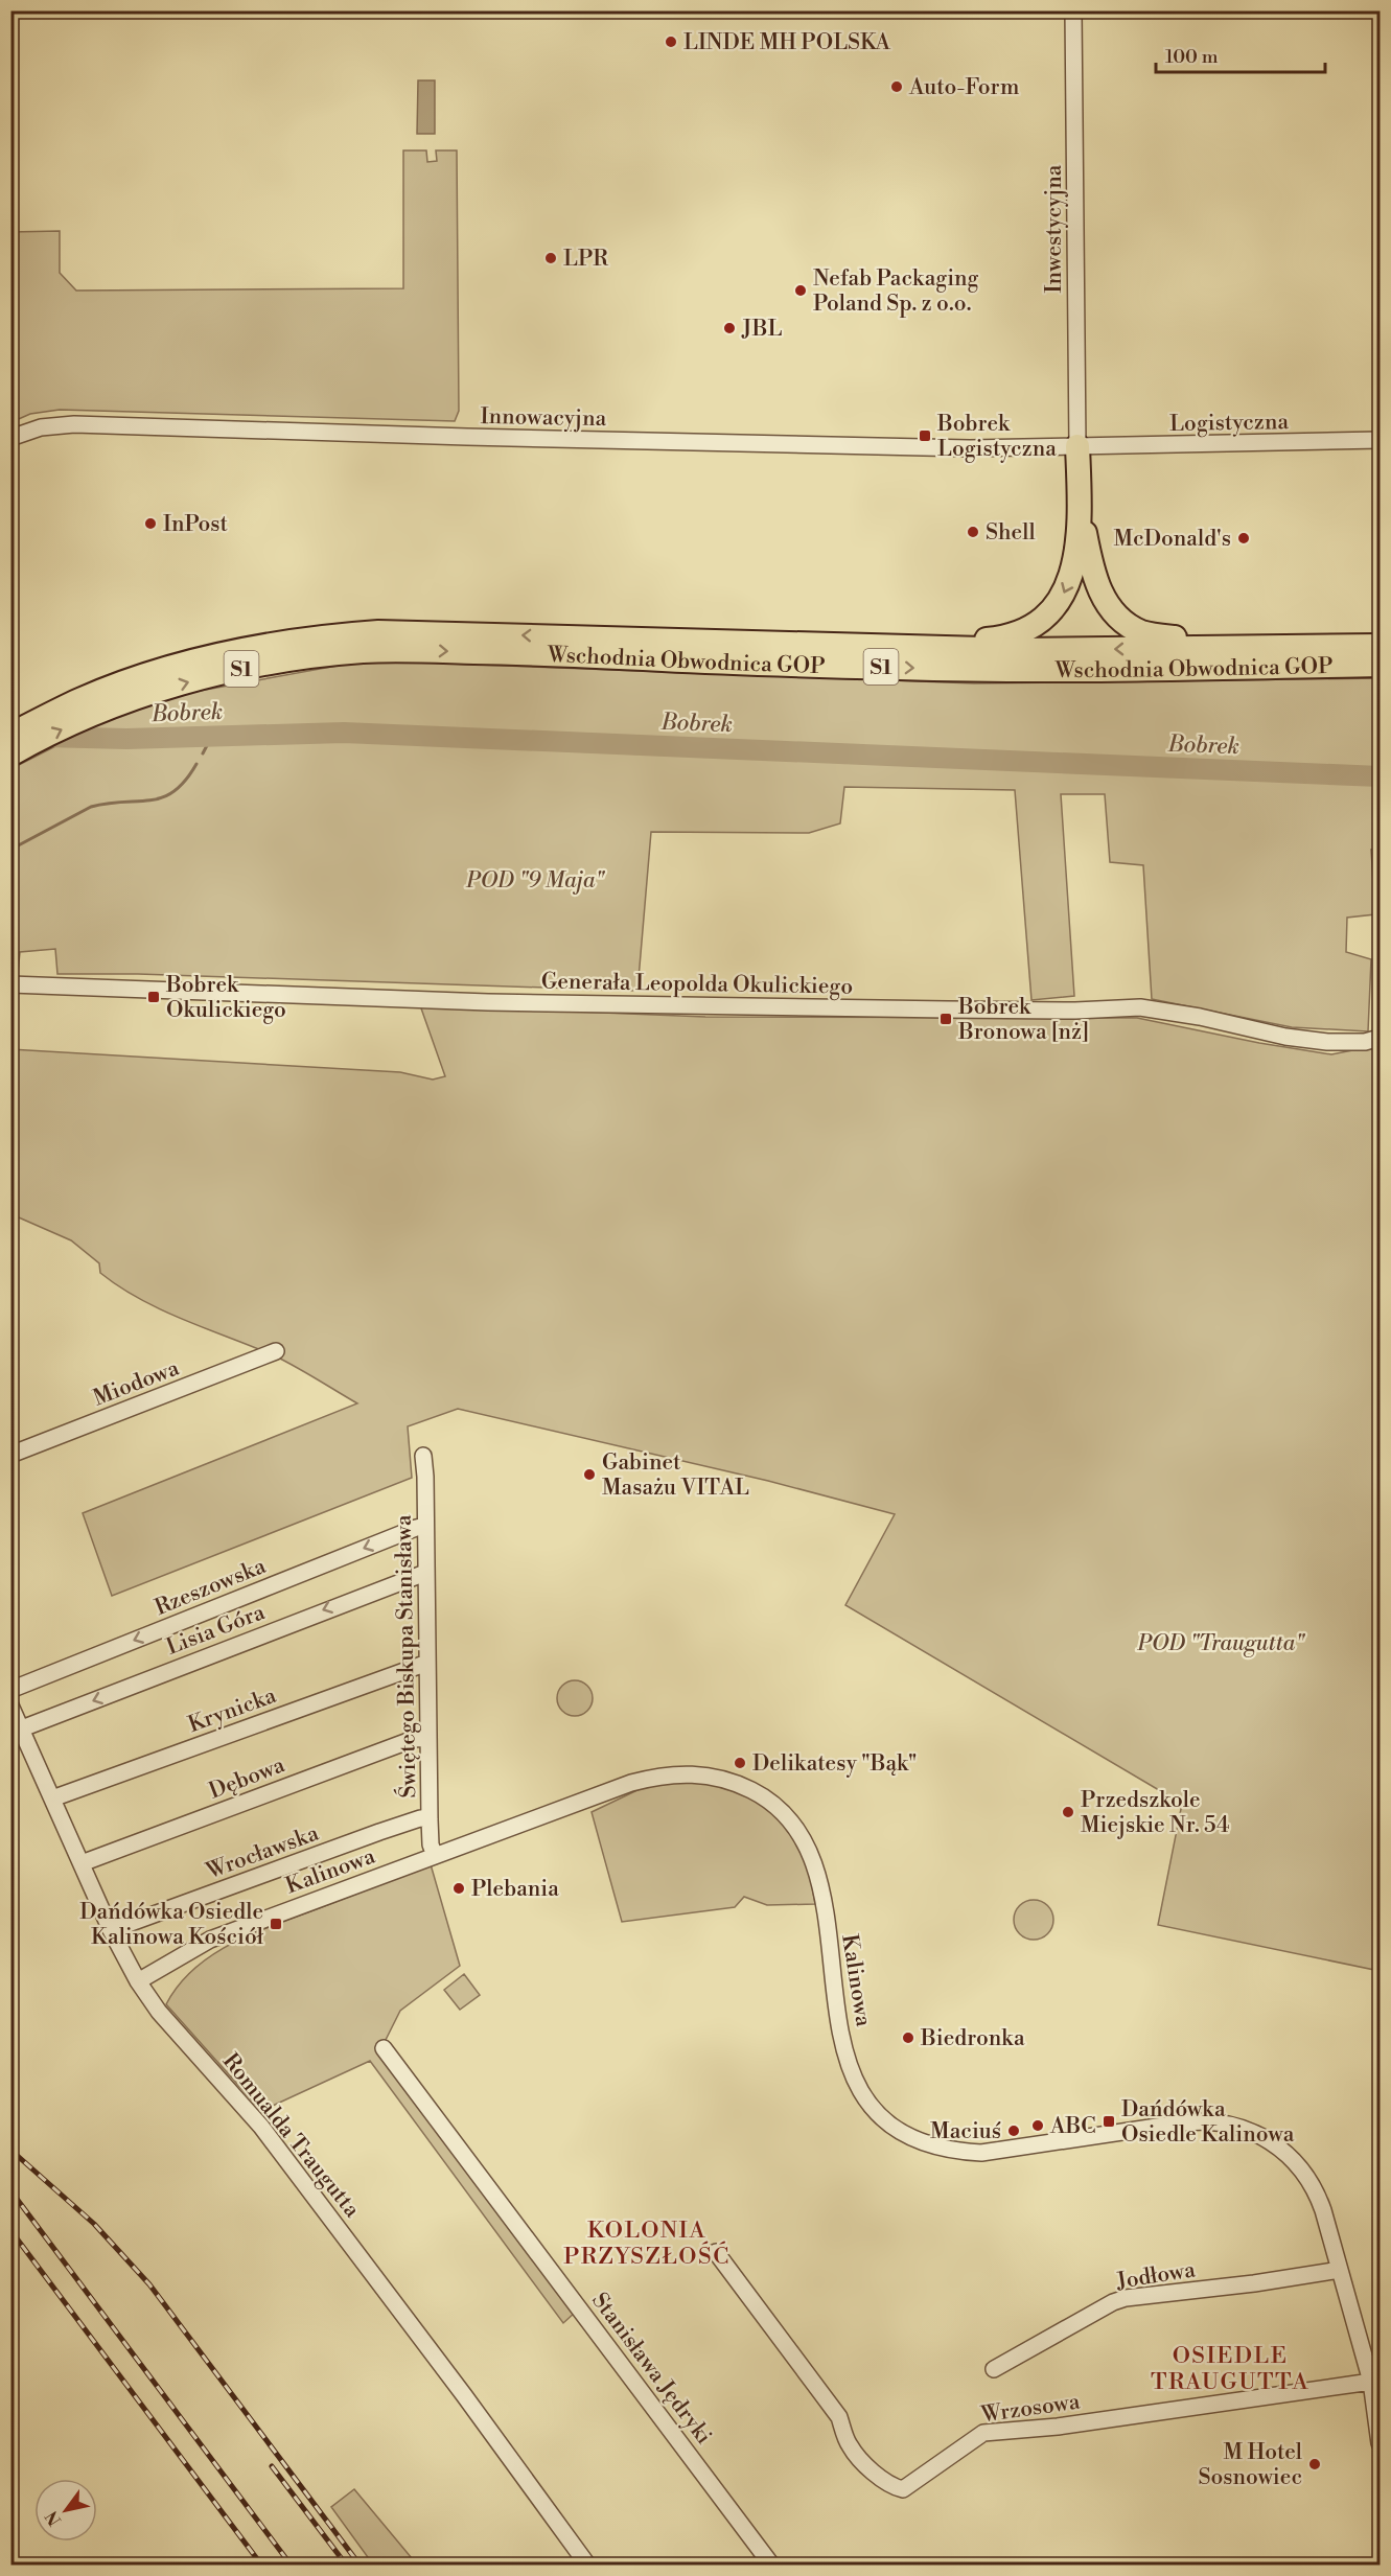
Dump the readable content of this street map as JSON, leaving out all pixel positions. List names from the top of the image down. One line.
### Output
{"streets":{"highway":["Wschodnia Obwodnica GOP","S1"],"street":["Inwestycyjna","Innowacyjna","Logistyczna","Generała Leopolda Okulickiego","Miodowa","Rzeszowska","Lisia Góra","Świętego Biskupa Stanisława","Krynicka","Dębowa","Wrocławska","Kalinowa","Romualda Traugutta","Jodłowa","Stanisława Jędryki","Wrzosowa"]},"crossings":[["Inwestycyjna","Innowacyjna"],["Inwestycyjna","Logistyczna"],["Innowacyjna","Logistyczna"],["Rzeszowska","Świętego Biskupa Stanisława"],["Lisia Góra","Świętego Biskupa Stanisława"],["Lisia Góra","Romualda Traugutta"],["Świętego Biskupa Stanisława","Krynicka"],["Świętego Biskupa Stanisława","Dębowa"],["Świętego Biskupa Stanisława","Wrocławska"],["Świętego Biskupa Stanisława","Kalinowa"],["Krynicka","Romualda Traugutta"],["Dębowa","Romualda Traugutta"],["Wrocławska","Romualda Traugutta"],["Kalinowa","Romualda Traugutta"],["Kalinowa","Jodłowa"],["Kalinowa","Wrzosowa"]],"one_way":["Rzeszowska","Lisia Góra"],"districts":["KOLONIA PRZYSZŁOŚĆ","OSIEDLE TRAUGUTTA"],"water":["Bobrek"],"parks":["POD \"9 Maja\"","POD \"Traugutta\""],"places":{"other":["LINDE MH POLSKA","Auto-Form","LPR","Nefab Packaging Poland Sp. z o.o.","JBL","InPost","Shell","McDonald's","Gabinet Masażu VITAL","Delikatesy \"Bąk\"","Przedszkole Miejskie Nr. 54","Plebania","Biedronka","ABC","Maciuś","M Hotel Sosnowiec"],"transit":["Bobrek Logistyczna","Bobrek Okulickiego","Bobrek Bronowa [nż]","Dańdówka Osiedle Kalinowa Kościół","Dańdówka Osiedle Kalinowa"]},"scale_bar":"100 m","north":"bottom left"}
